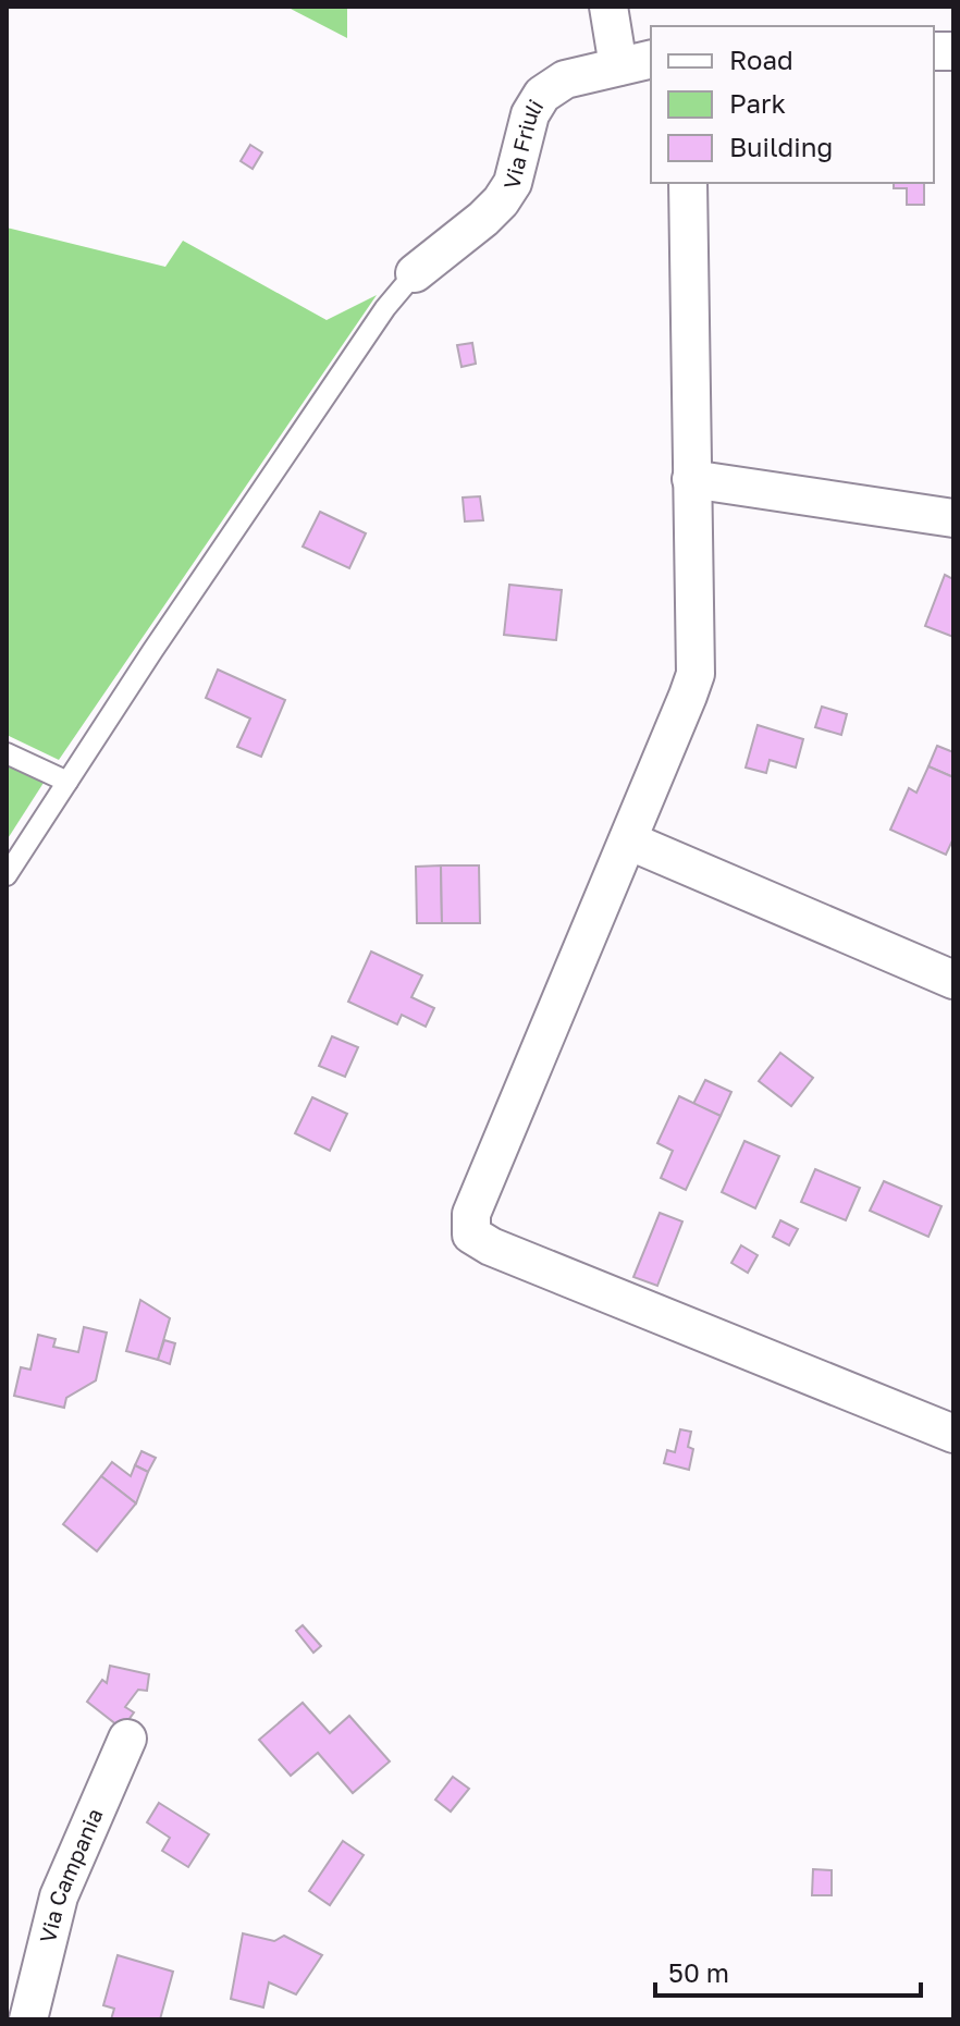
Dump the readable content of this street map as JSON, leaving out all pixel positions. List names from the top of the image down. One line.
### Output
{"streets":{"street":["Via Friuli","Via Campania"]},"legend":["Road","Park","Building"],"scale_bar":"50 m"}
